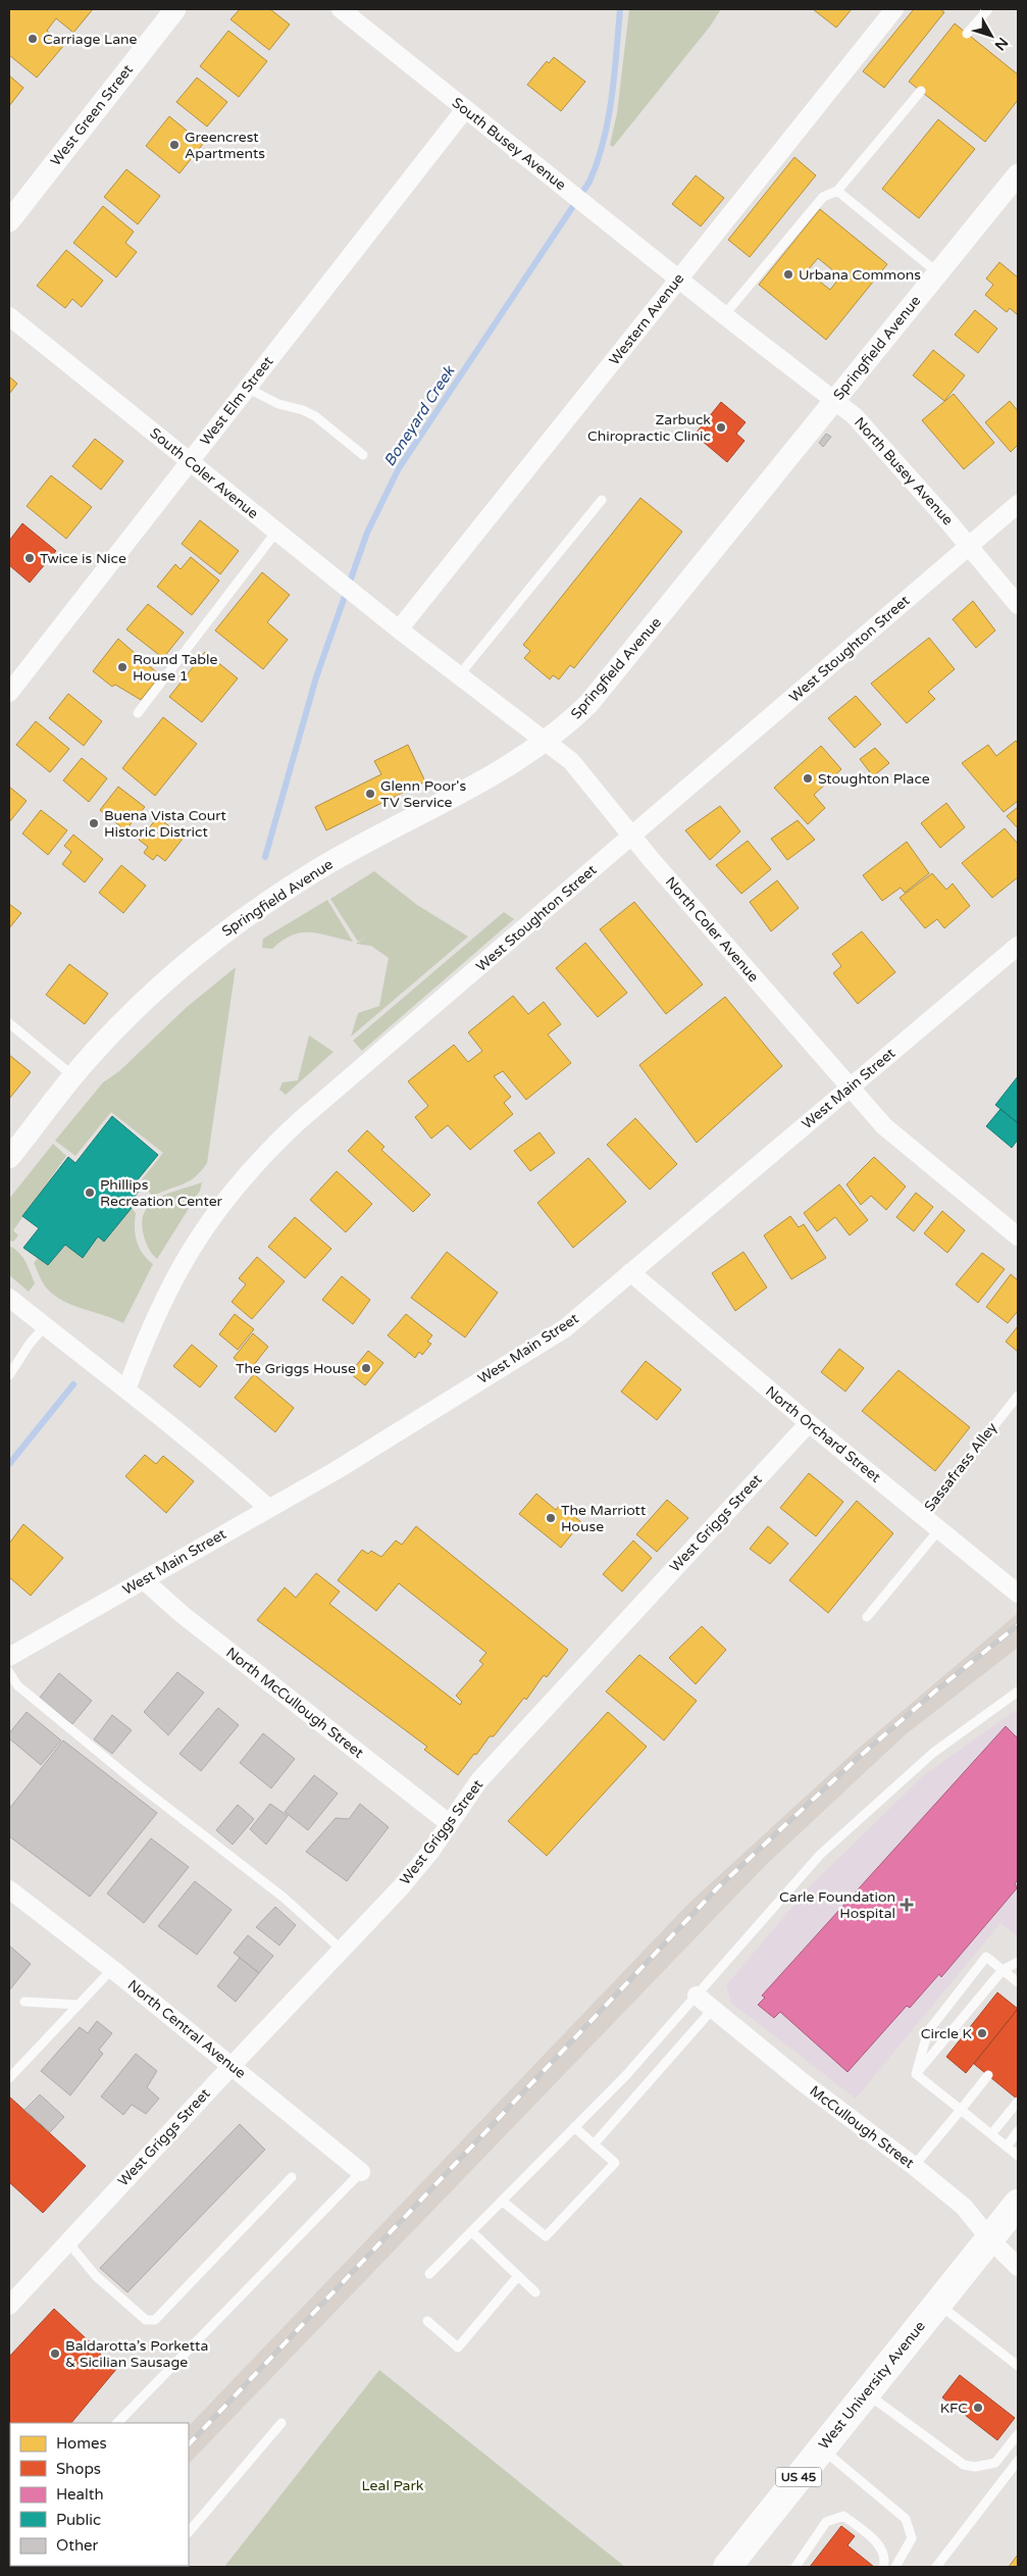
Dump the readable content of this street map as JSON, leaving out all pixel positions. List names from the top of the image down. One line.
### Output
{"streets":{"main road":["West University Avenue","US 45"],"street":["West Green Street","South Busey Avenue","Western Avenue","Springfield Avenue","West Elm Street","North Busey Avenue","South Coler Avenue","West Stoughton Street","North Coler Avenue","West Main Street","North Orchard Street","West Griggs Street","North McCullough Street","North Central Avenue","McCullough Street"],"lane":["Sassafrass Alley"]},"crossings":[["South Busey Avenue","Western Avenue"],["South Busey Avenue","West Elm Street"],["South Busey Avenue","North Busey Avenue"],["Western Avenue","North Busey Avenue"],["Western Avenue","South Coler Avenue"],["Western Avenue","North Coler Avenue"],["Springfield Avenue","North Busey Avenue"],["Springfield Avenue","North Coler Avenue"],["West Elm Street","South Coler Avenue"],["North Busey Avenue","West Stoughton Street"],["South Coler Avenue","North Coler Avenue"],["West Stoughton Street","North Coler Avenue"],["North Coler Avenue","West Main Street"],["West Main Street","North Orchard Street"],["West Main Street","North McCullough Street"],["North Orchard Street","Sassafrass Alley"],["North Orchard Street","West Griggs Street"],["West Griggs Street","North McCullough Street"],["West Griggs Street","North Central Avenue"],["McCullough Street","West University Avenue"]],"water":["Boneyard Creek"],"parks":["Leal Park"],"places":{"other":["Carriage Lane","Greencrest Apartments","Urbana Commons","Zarbuck Chiropractic Clinic","Twice is Nice","Round Table House 1","Stoughton Place","Glenn Poor's TV Service","Buena Vista Court Historic District","Phillips Recreation Center","The Griggs House","The Marriott House","Circle K","Baldarotta’s Porketta & Sicilian Sausage","KFC"],"health":["Carle Foundation Hospital"]},"legend":["Homes","Shops","Health","Public","Other"],"north":"bottom right"}
